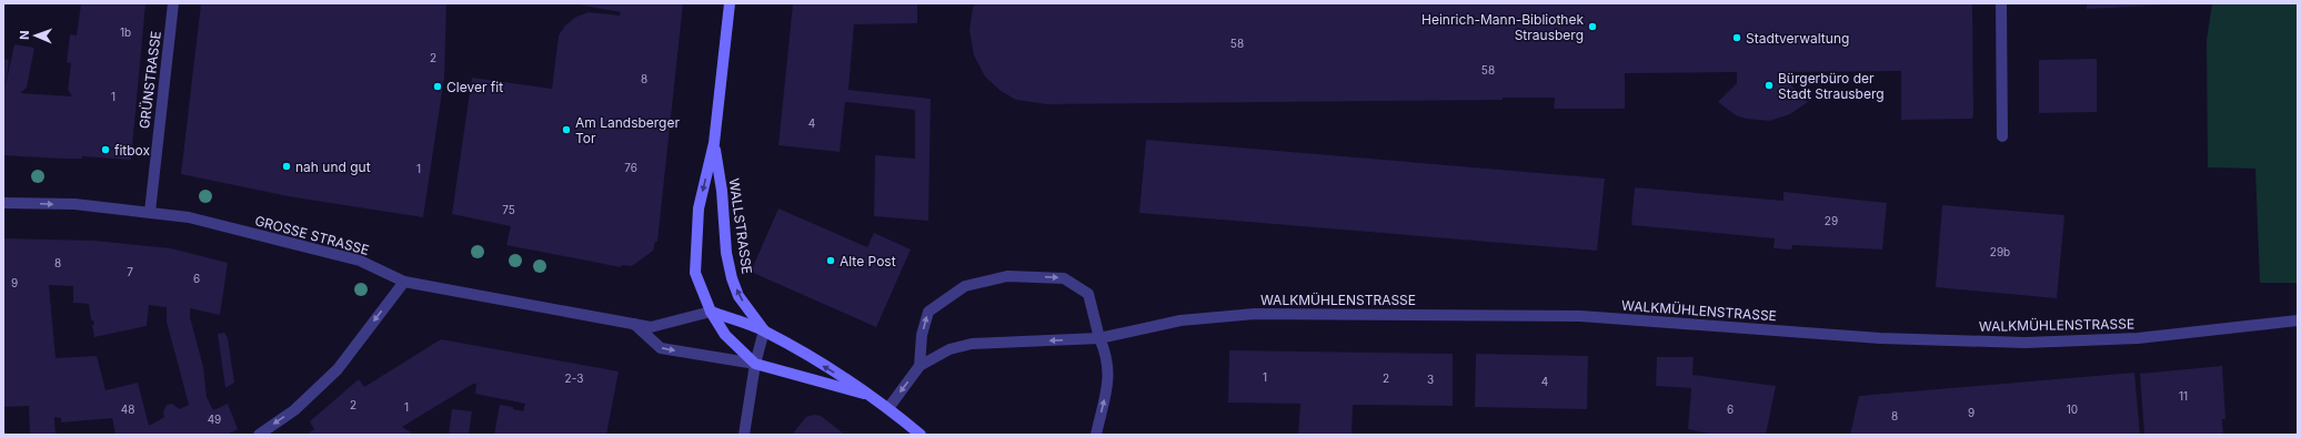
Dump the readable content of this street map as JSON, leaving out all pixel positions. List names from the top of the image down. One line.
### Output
{"streets":{"street":["GRÜNSTRASSE","WALLSTRASSE","GROSSE STRASSE","WALKMÜHLENSTRASSE"]},"crossings":[["GRÜNSTRASSE","GROSSE STRASSE"],["WALLSTRASSE","GROSSE STRASSE"]],"places":["Heinrich-Mann-Bibliothek Strausberg","Stadtverwaltung","Bürgerbüro der Stadt Strausberg","Clever fit","Am Landsberger Tor","fitbox","nah und gut","Alte Post"],"house_numbers":["1b","58","2","58","8","1","4","76","1","75","29","29b","8","7","6","9","1","2-3","2","3","4","11","2","1","48","6","10","9","8","49"],"north":"left"}
